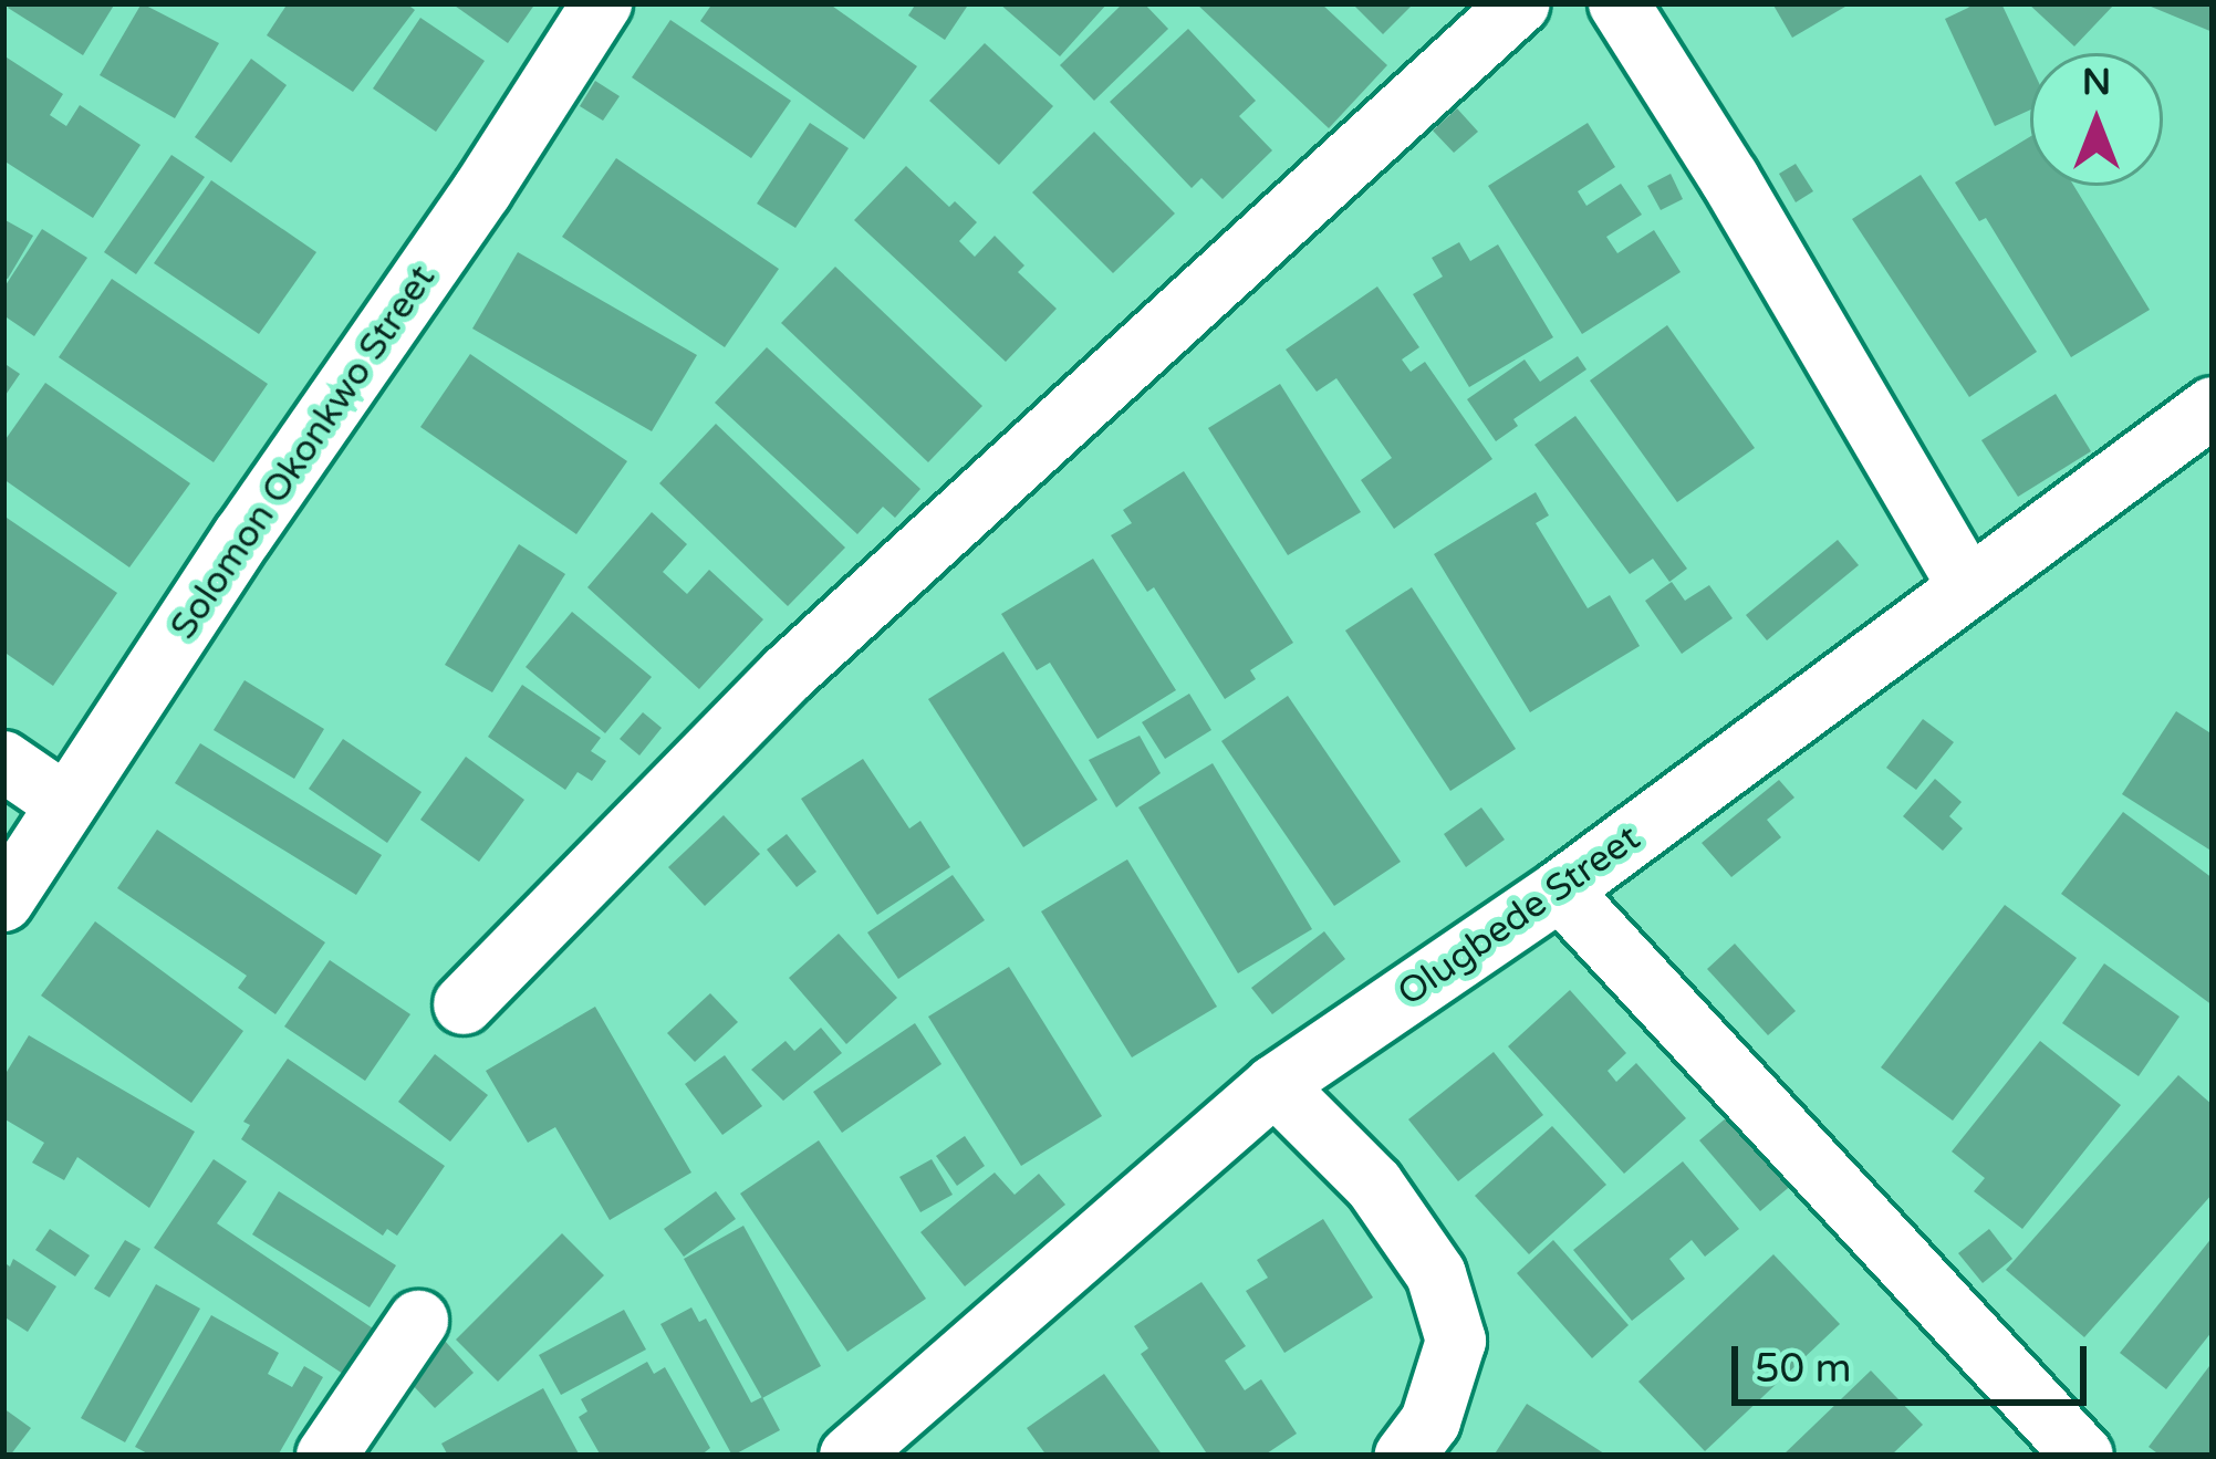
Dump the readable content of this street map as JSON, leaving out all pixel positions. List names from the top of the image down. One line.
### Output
{"streets":{"street":["Solomon Okonkwo Street","Olugbede Street"]},"scale_bar":"50 m","north":"top"}
